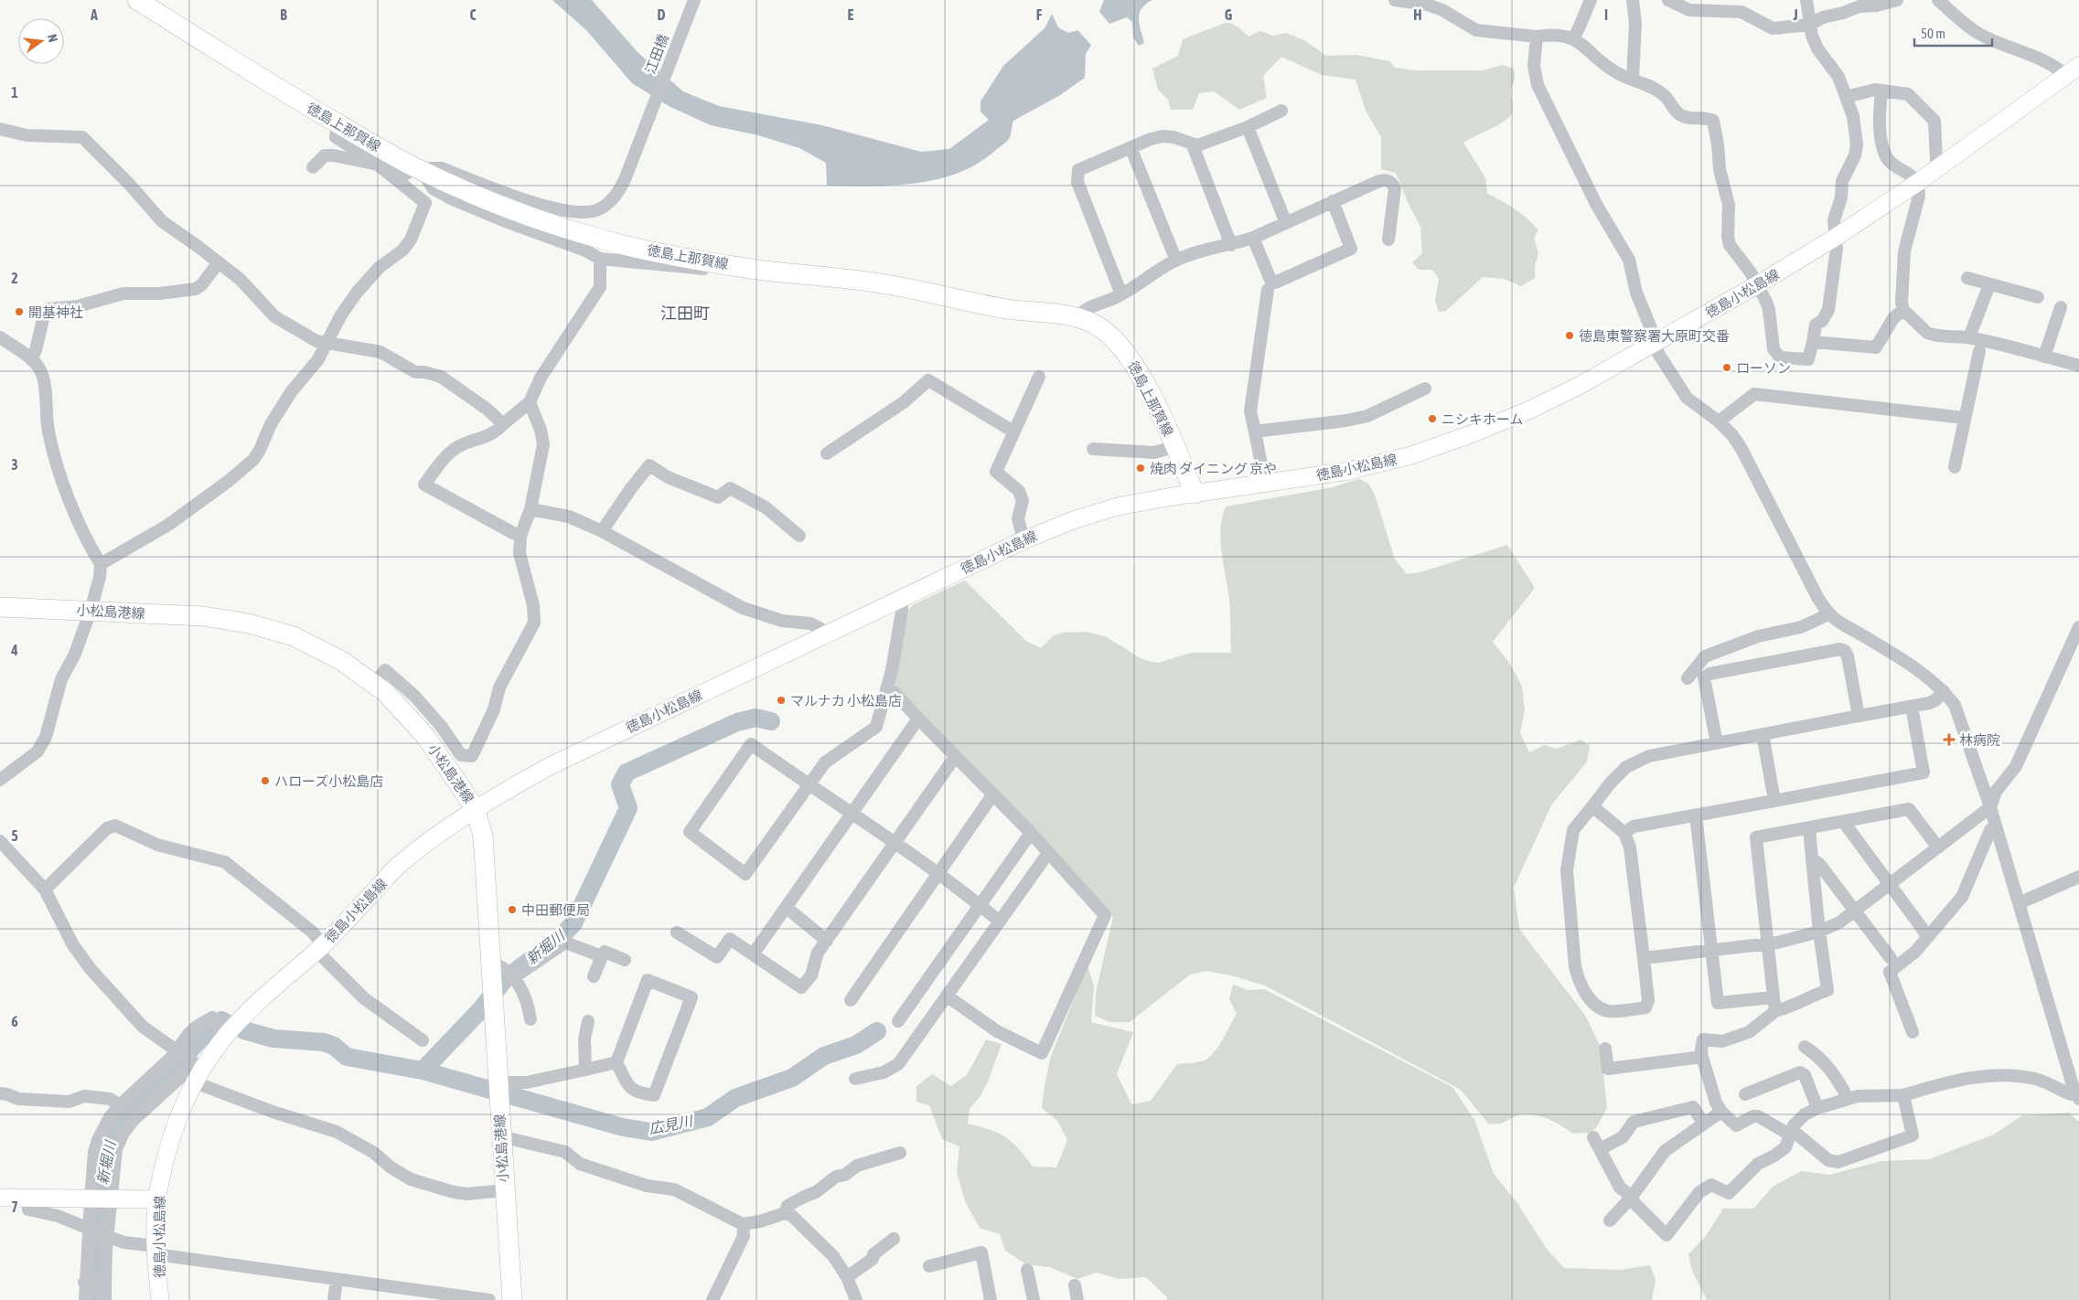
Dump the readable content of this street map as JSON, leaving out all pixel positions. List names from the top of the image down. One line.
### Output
{"streets":{"main road":["徳島上那賀線","徳島小松島線","小松島港線"],"street":["江田橋"]},"crossings":[["江田橋","徳島上那賀線"],["徳島上那賀線","徳島小松島線"],["徳島小松島線","小松島港線"]],"districts":["江田町"],"water":["新堀川","広見川"],"places":{"other":["開基神社","徳島東警察署大原町交番","ローソン","ニシキホーム","焼肉 ダイニング 京や","マルナカ 小松島店","ハローズ小松島店","中田郵便局"],"health":["林病院"]},"scale_bar":"50 m","north":"right","grid":{"columns":["A","B","C","D","E","F","G","H","I","J"],"rows":["1","2","3","4","5","6","7"]}}
